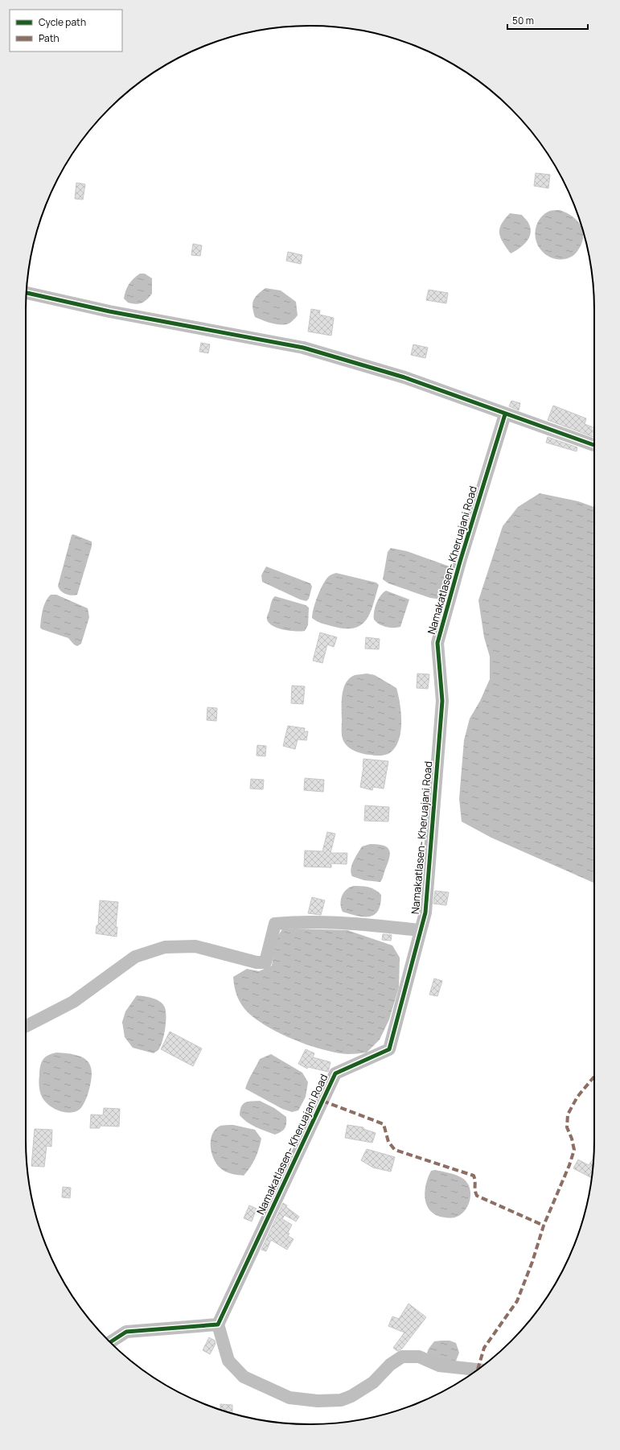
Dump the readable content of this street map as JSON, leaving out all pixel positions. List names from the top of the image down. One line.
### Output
{"streets":{"street":["Namakatlasen- Kheruajani Road"]},"legend":["Cycle path","Path"],"scale_bar":"50 m"}
